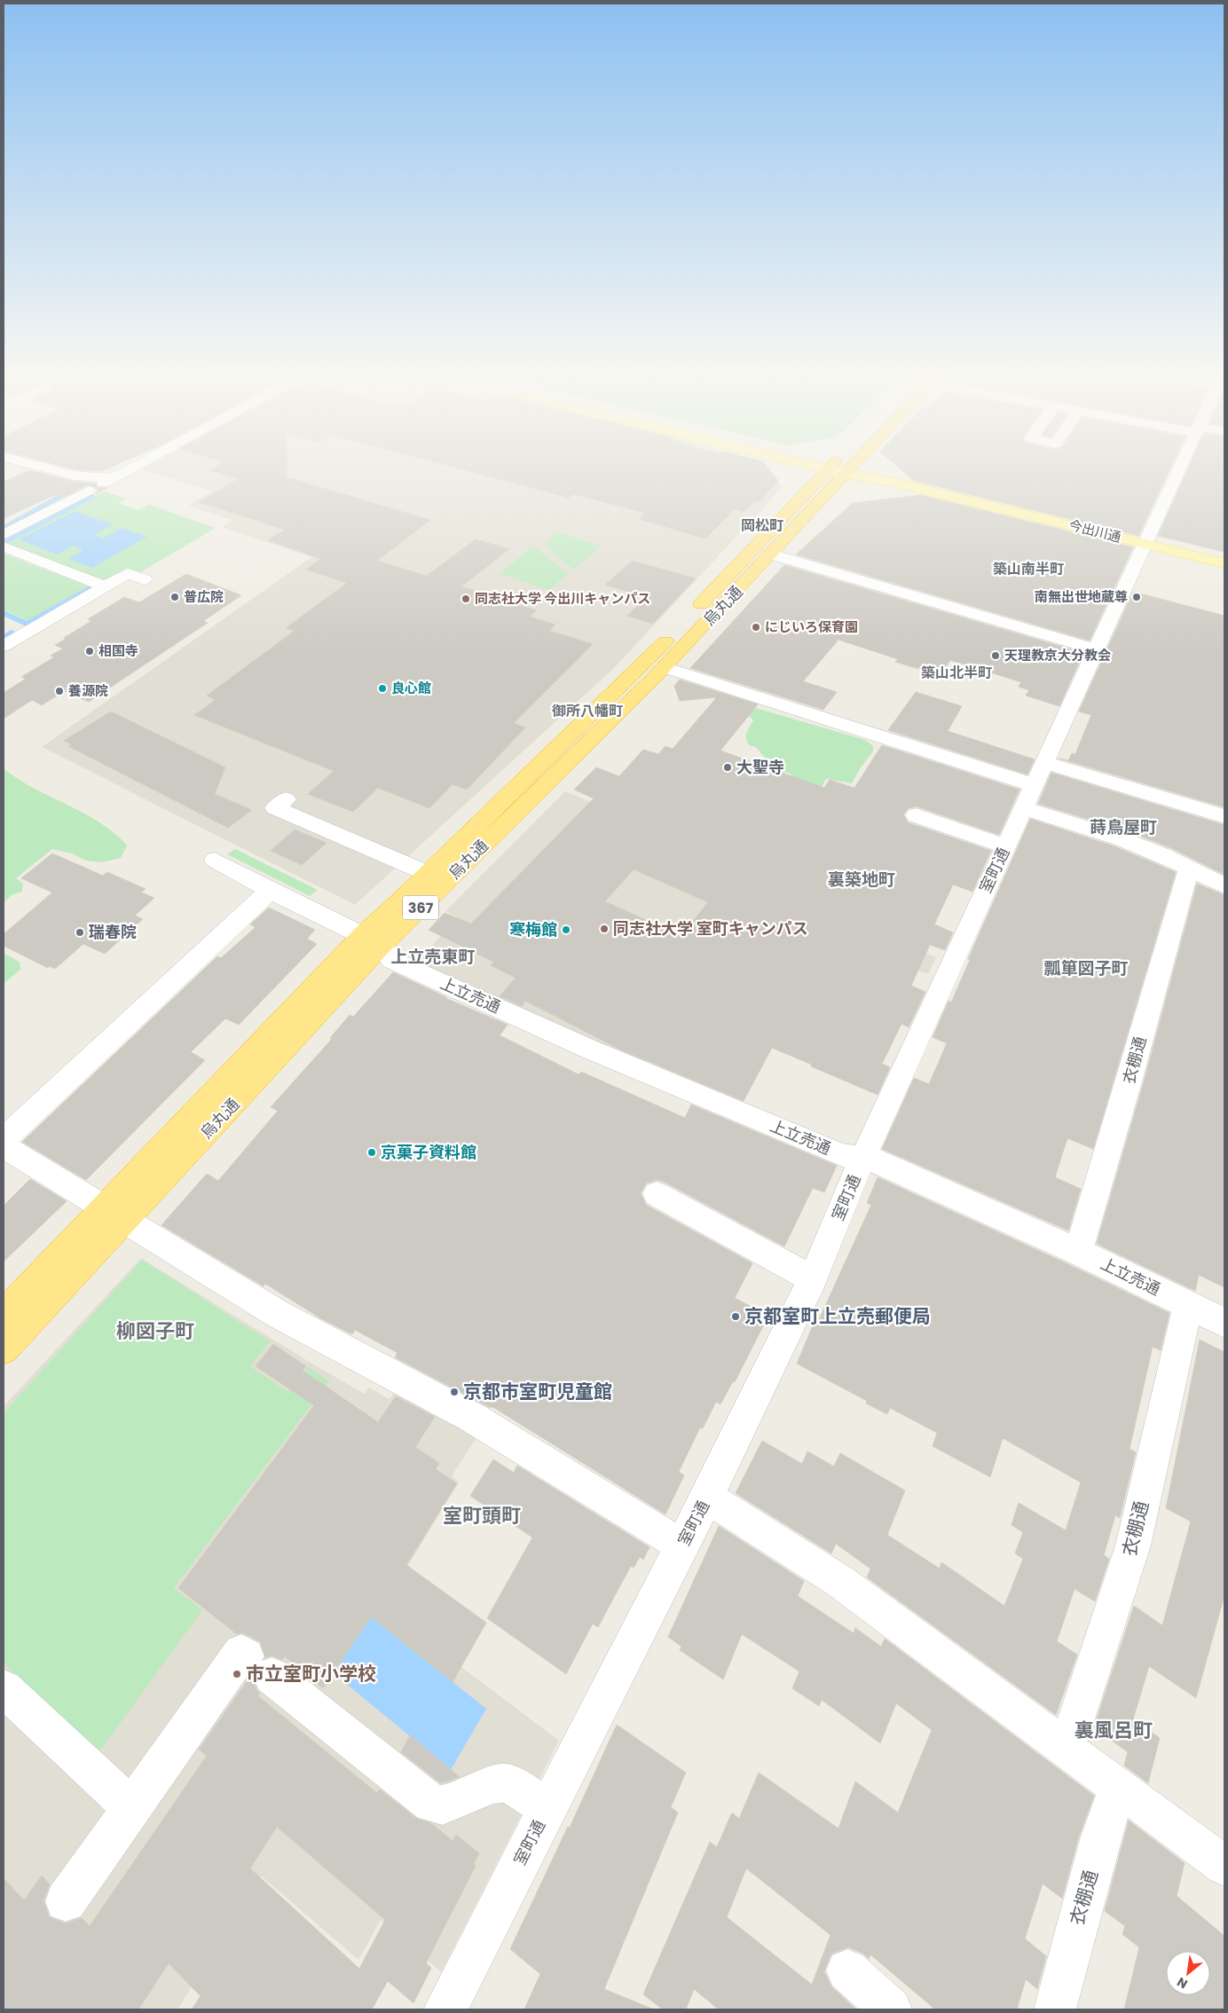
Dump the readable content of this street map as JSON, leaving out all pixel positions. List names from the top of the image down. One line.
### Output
{"streets":{"highway":["烏丸通","367"],"main road":["今出川通"],"street":["室町通","上立売通","衣棚通"]},"crossings":[["今出川通","室町通"],["烏丸通","上立売通"],["室町通","上立売通"],["上立売通","衣棚通"]],"districts":["岡松町","築山南半町","築山北半町","御所八幡町","蒔鳥屋町","裏築地町","上立売東町","瓢箪図子町","柳図子町","室町頭町","裏風呂町"],"places":["普広院","南無出世地蔵尊","同志社大学 今出川キャンパス","にじいろ保育園","相国寺","天理教京大分教会","良心館","養源院","大聖寺","同志社大学 室町キャンパス","寒梅館","瑞春院","京菓子資料館","京都室町上立売郵便局","京都市室町児童館","市立室町小学校"],"north":"bottom left"}
